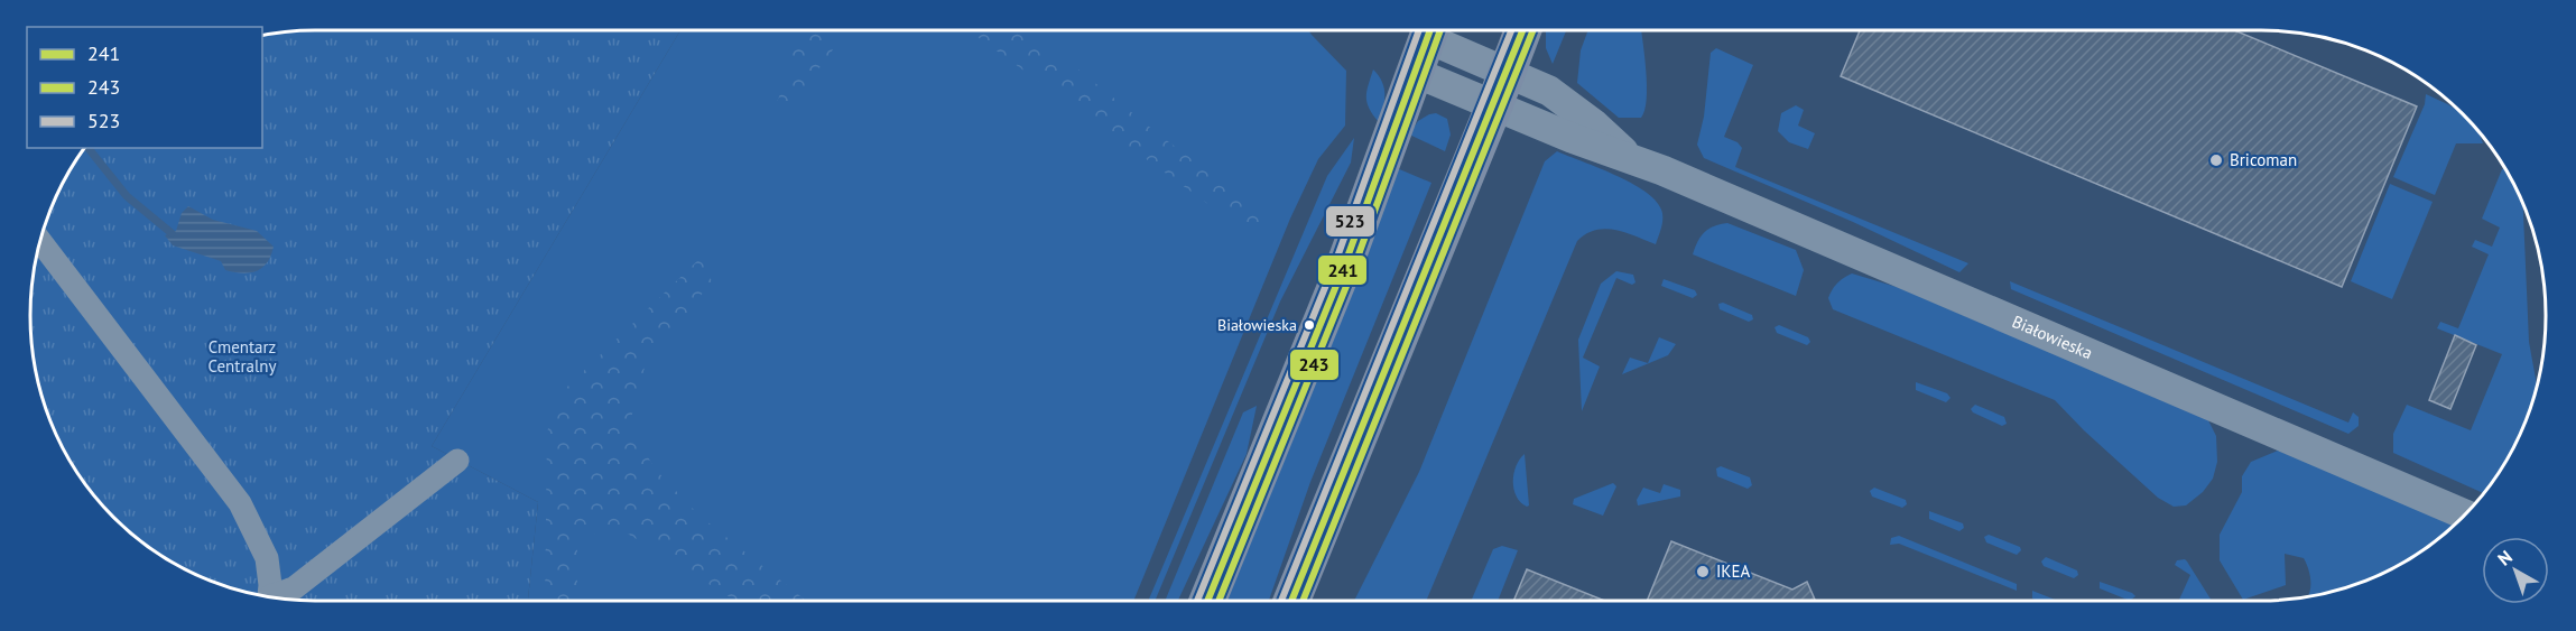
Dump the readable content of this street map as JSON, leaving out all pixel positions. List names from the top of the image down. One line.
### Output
{"streets":{"street":["Białowieska"]},"parks":["Cmentarz Centralny"],"places":["Bricoman","Białowieska","IKEA"],"lines":["transit line 241","transit line 243","transit line 523"],"legend":["241","243","523"],"north":"top left"}
